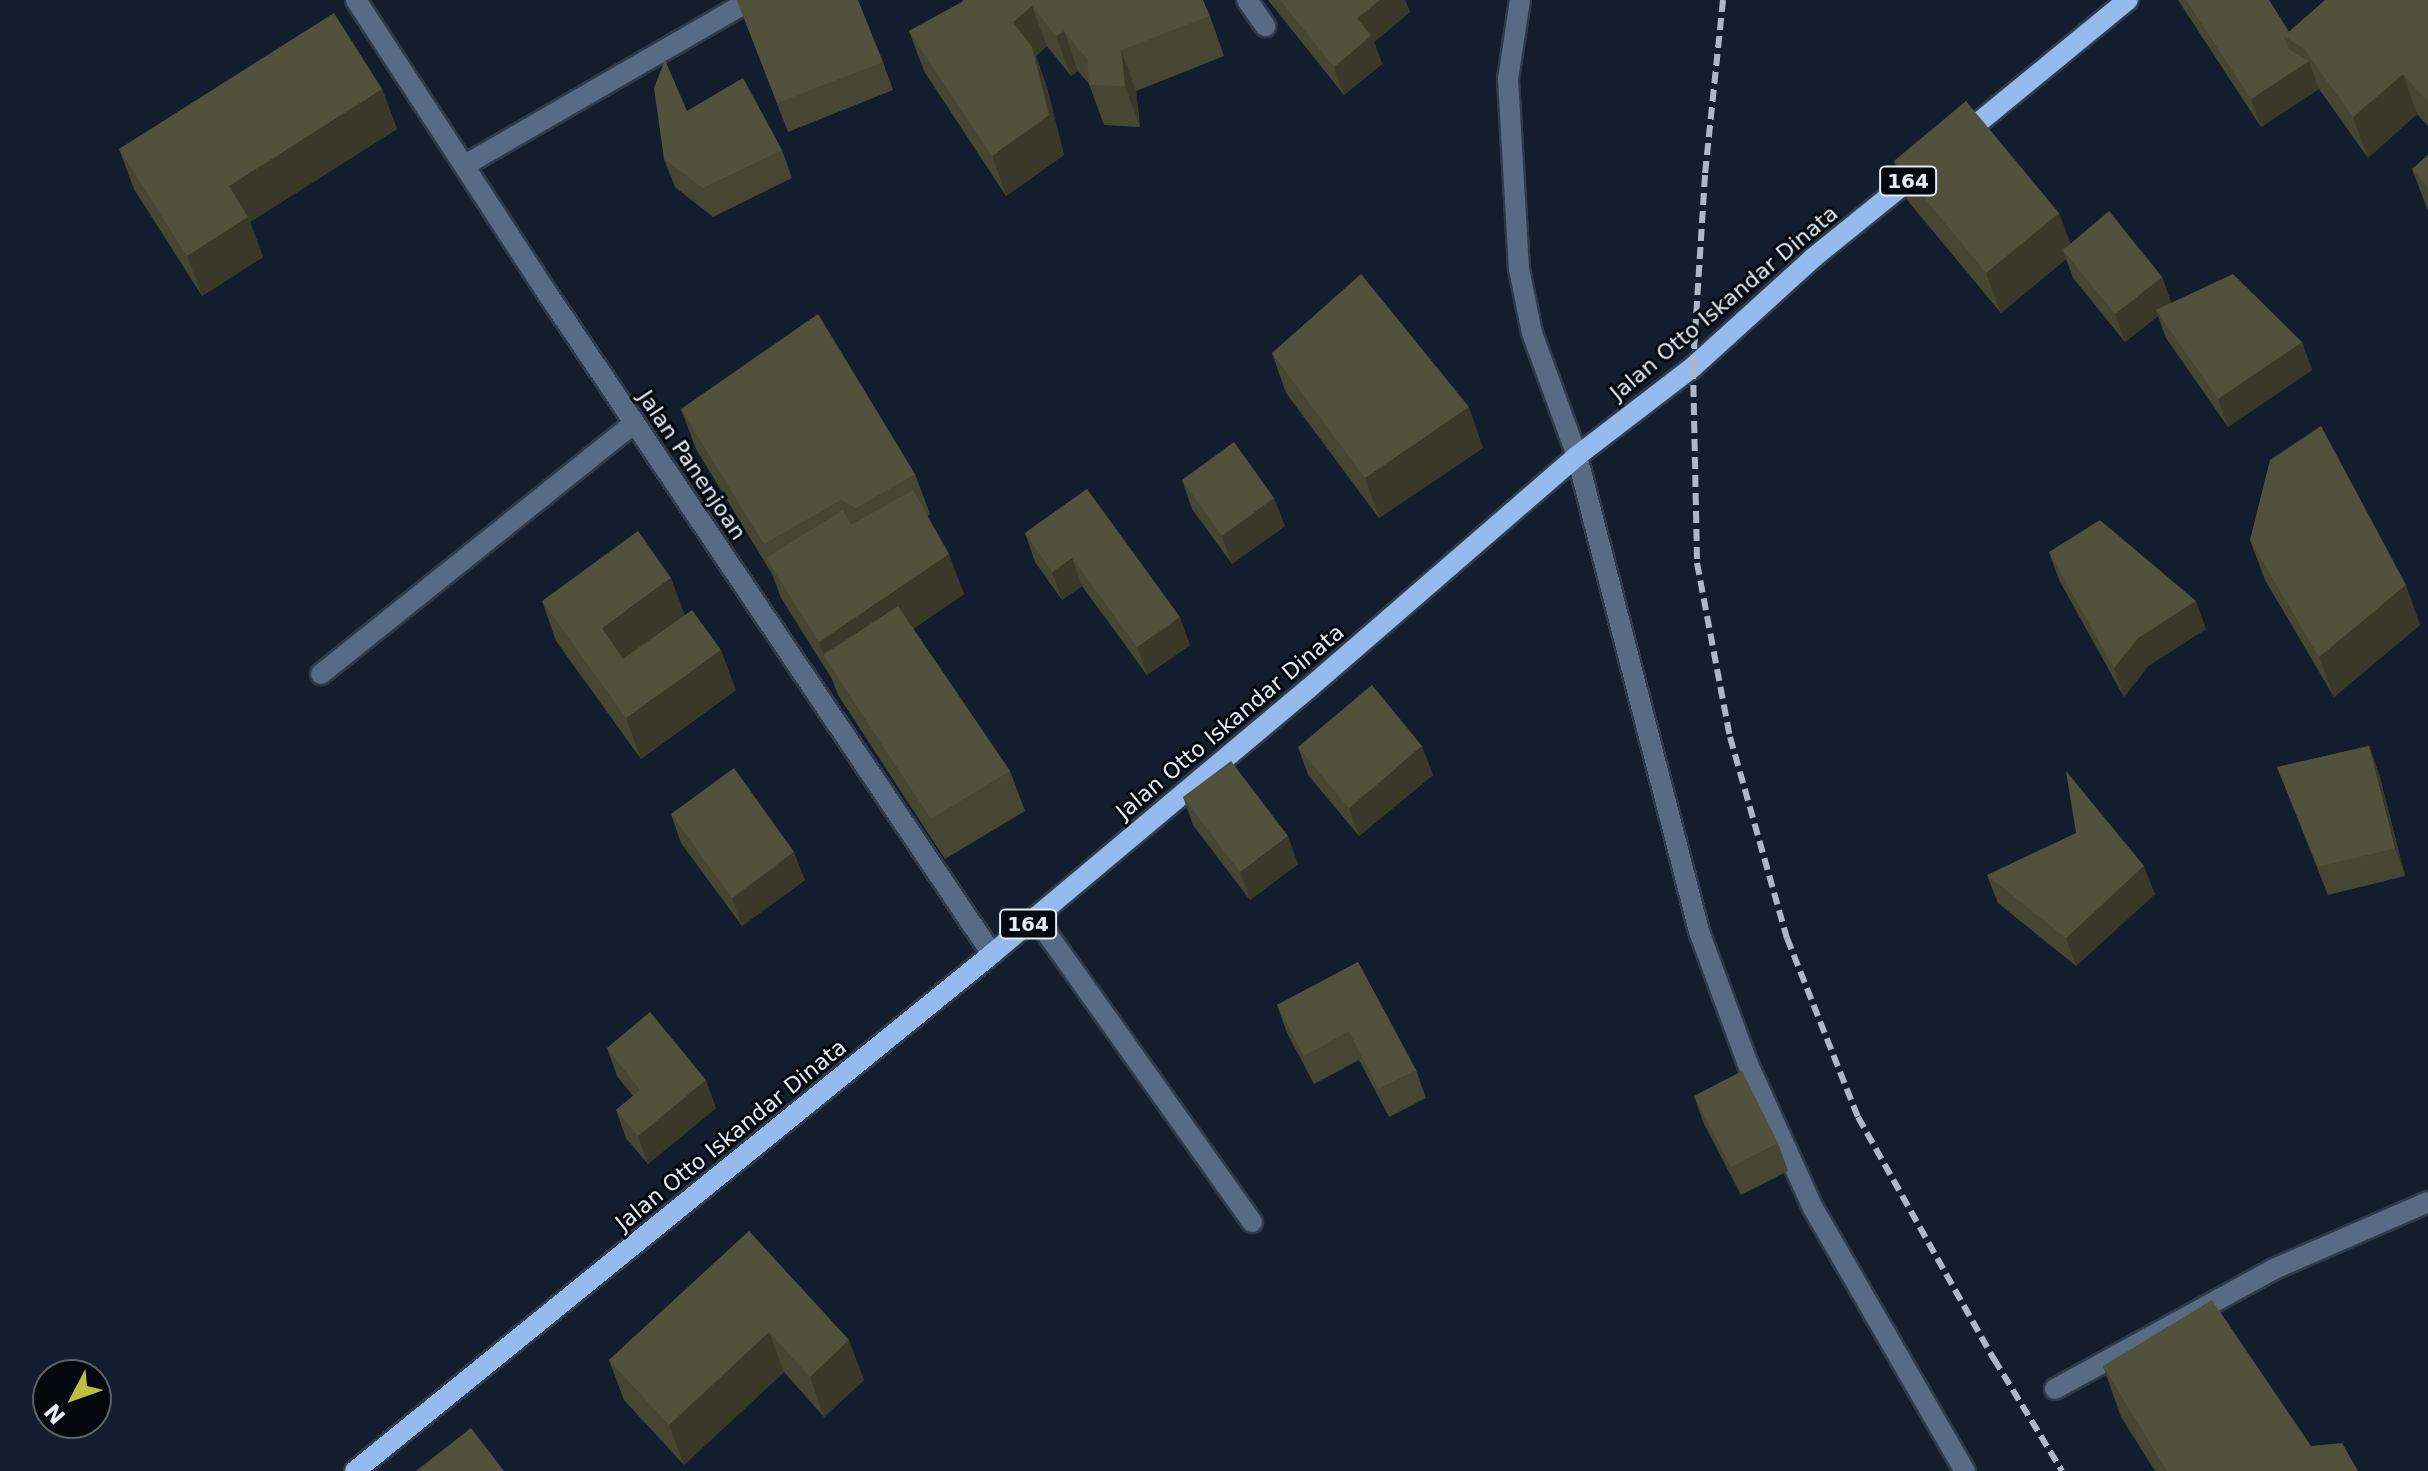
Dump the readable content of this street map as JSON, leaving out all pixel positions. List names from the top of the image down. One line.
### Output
{"streets":{"main road":["164","Jalan Otto Iskandar Dinata"],"street":["Jalan Panenjoan"]},"crossings":[["Jalan Otto Iskandar Dinata","Jalan Panenjoan"]],"north":"bottom left"}
